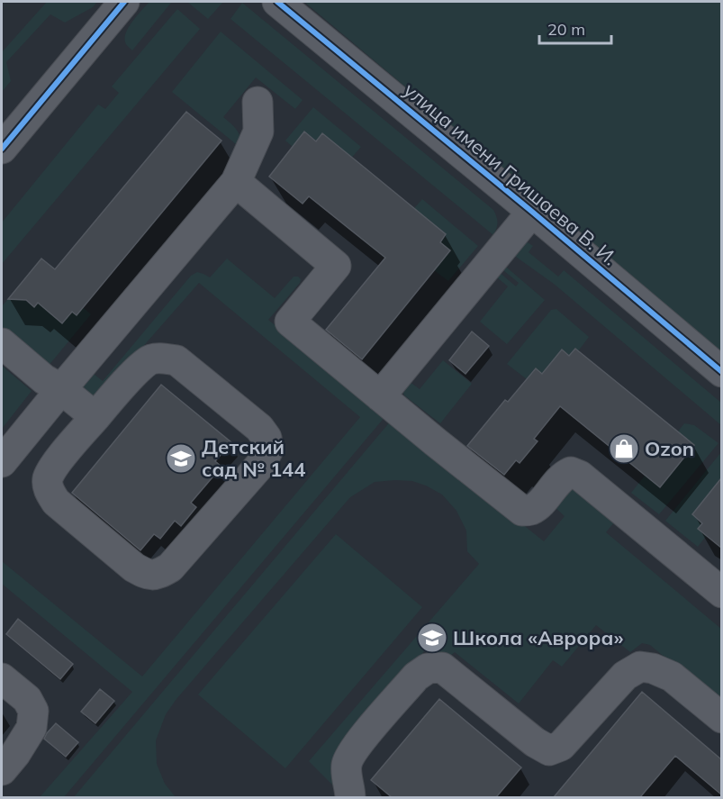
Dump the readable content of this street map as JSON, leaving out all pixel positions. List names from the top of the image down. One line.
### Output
{"streets":{"street":["улица имени Гришаева В. И."]},"places":{"shop":["Ozon"],"school or university":["Детский сад № 144","Школа «Аврора»"]},"scale_bar":"20 m"}
